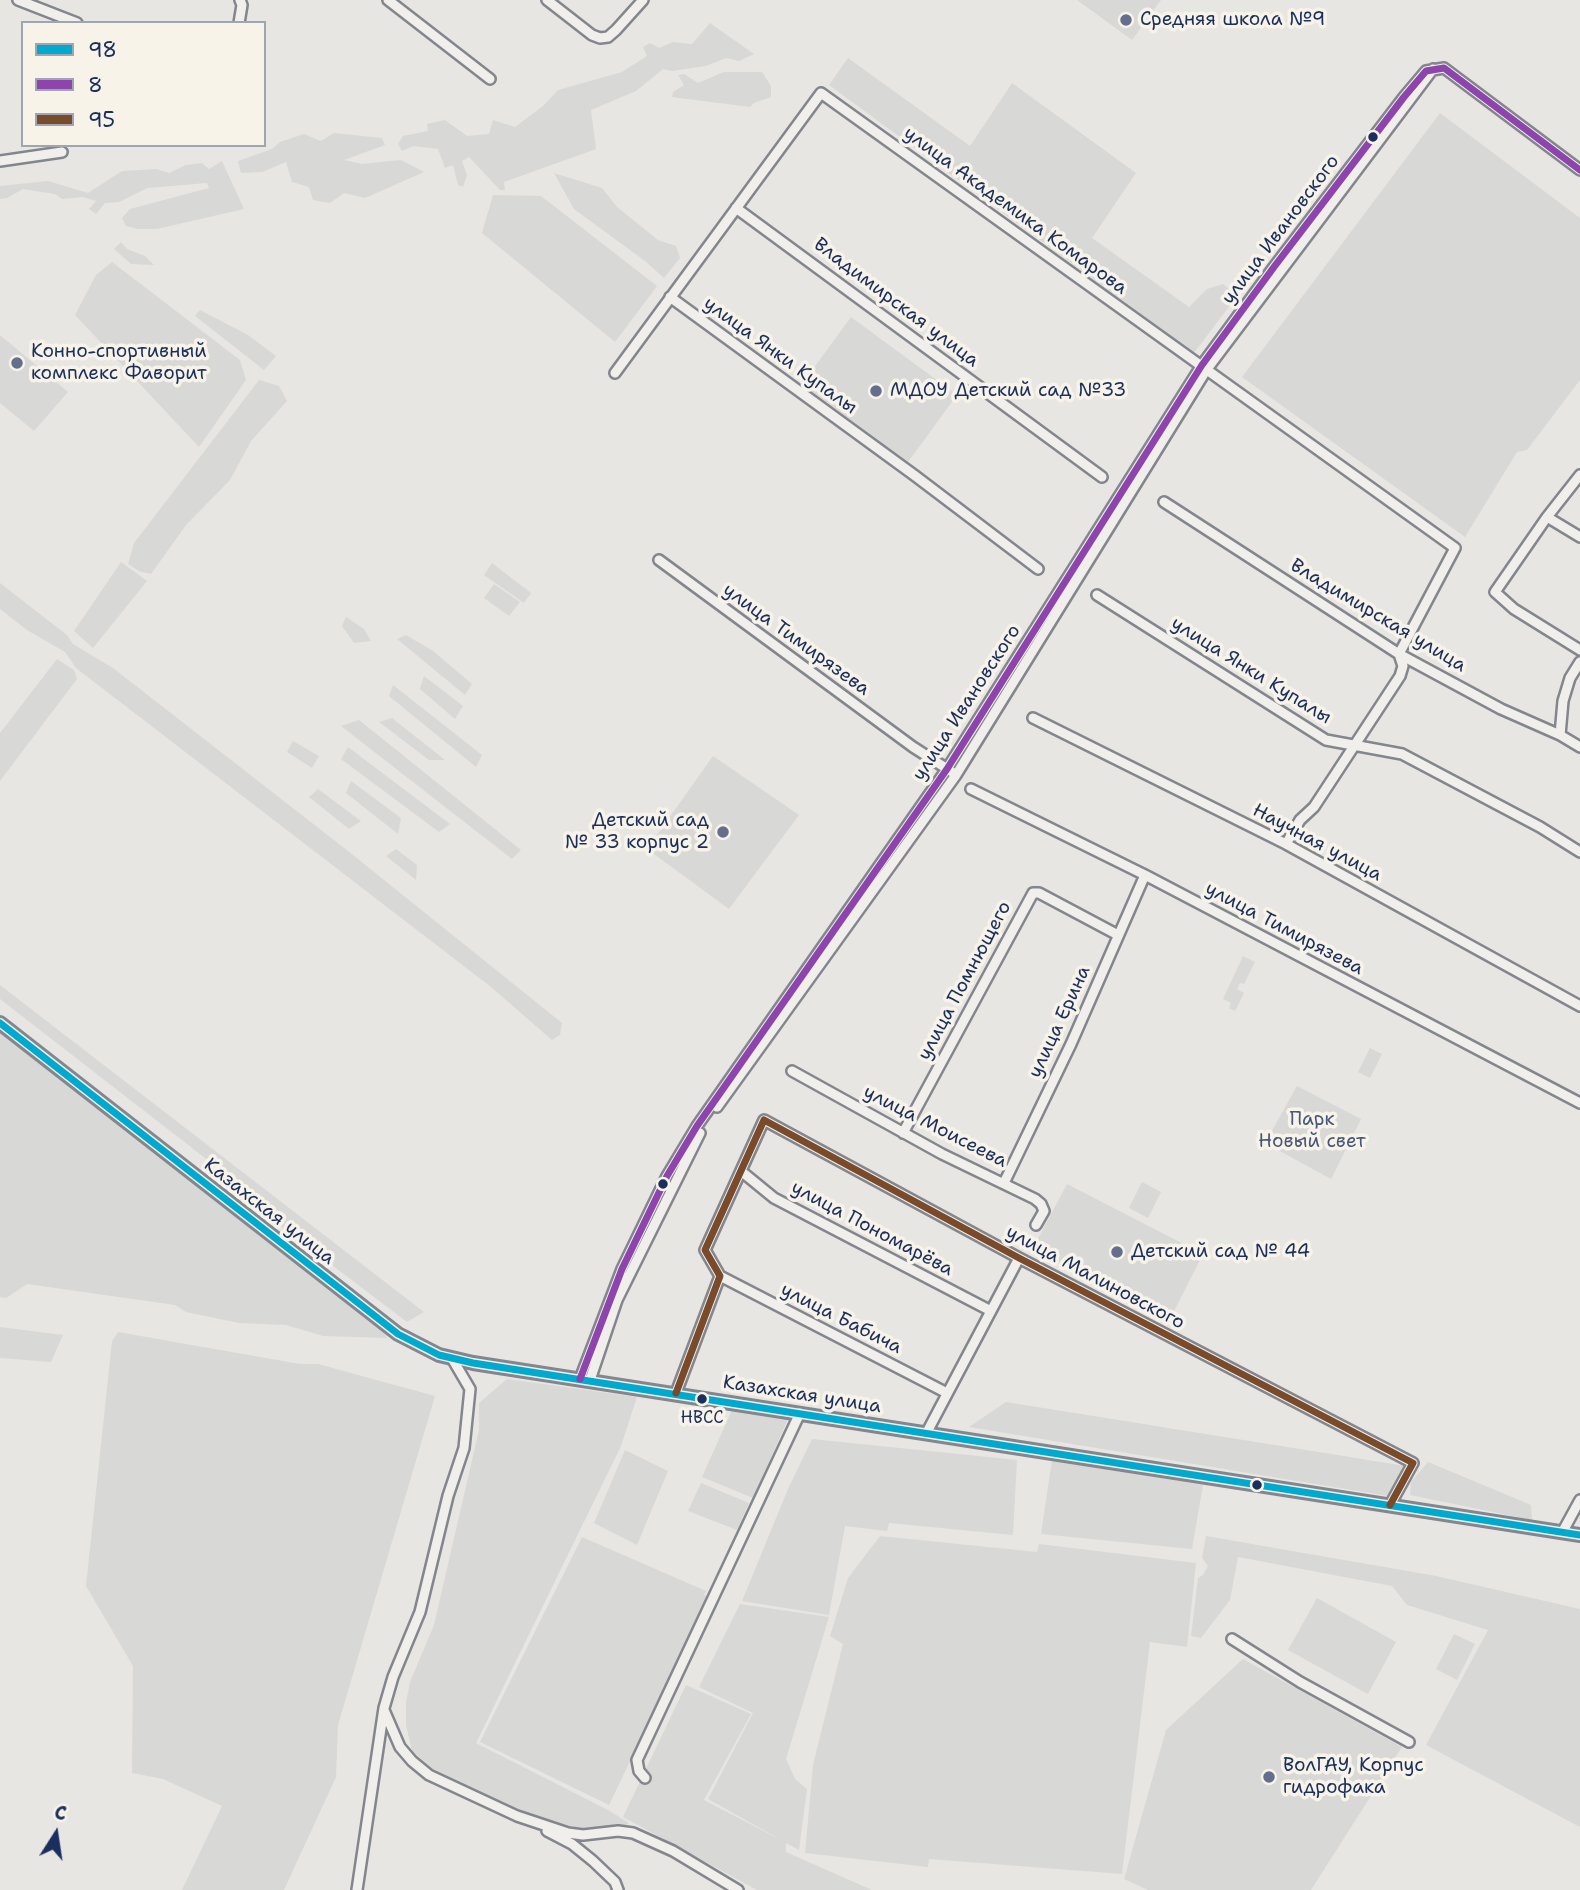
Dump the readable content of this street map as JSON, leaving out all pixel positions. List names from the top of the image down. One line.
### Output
{"streets":{"main road":["Казахская улица"],"street":["улица Академика Комарова","улица Ивановского","Владимирская улица","улица Янки Купалы","улица Тимирязева","Научная улица","улица Помнющего","улица Ерина","улица Моисеева","улица Пономарёва","улица Малиновского","улица Бабича"]},"crossings":[["улица Академика Комарова","улица Ивановского"],["улица Академика Комарова","Владимирская улица"],["улица Ивановского","улица Тимирязева"],["улица Ивановского","Казахская улица"],["улица Тимирязева","улица Ерина"],["улица Помнющего","улица Ерина"],["улица Помнющего","улица Моисеева"],["улица Ерина","улица Моисеева"],["Казахская улица","улица Малиновского"],["улица Пономарёва","улица Малиновского"]],"parks":["Парк Новый свет"],"places":["Средняя школа №9","Конно-спортивный комплекс Фаворит","МДОУ Детский сад №33","Детский сад № 33 корпус 2","Детский сад № 44","НВСС","ВолГАУ, Корпус гидрофака"],"lines":["transit line 8","transit line 98","transit line 95"],"legend":["98","8","95"],"north":"top"}
